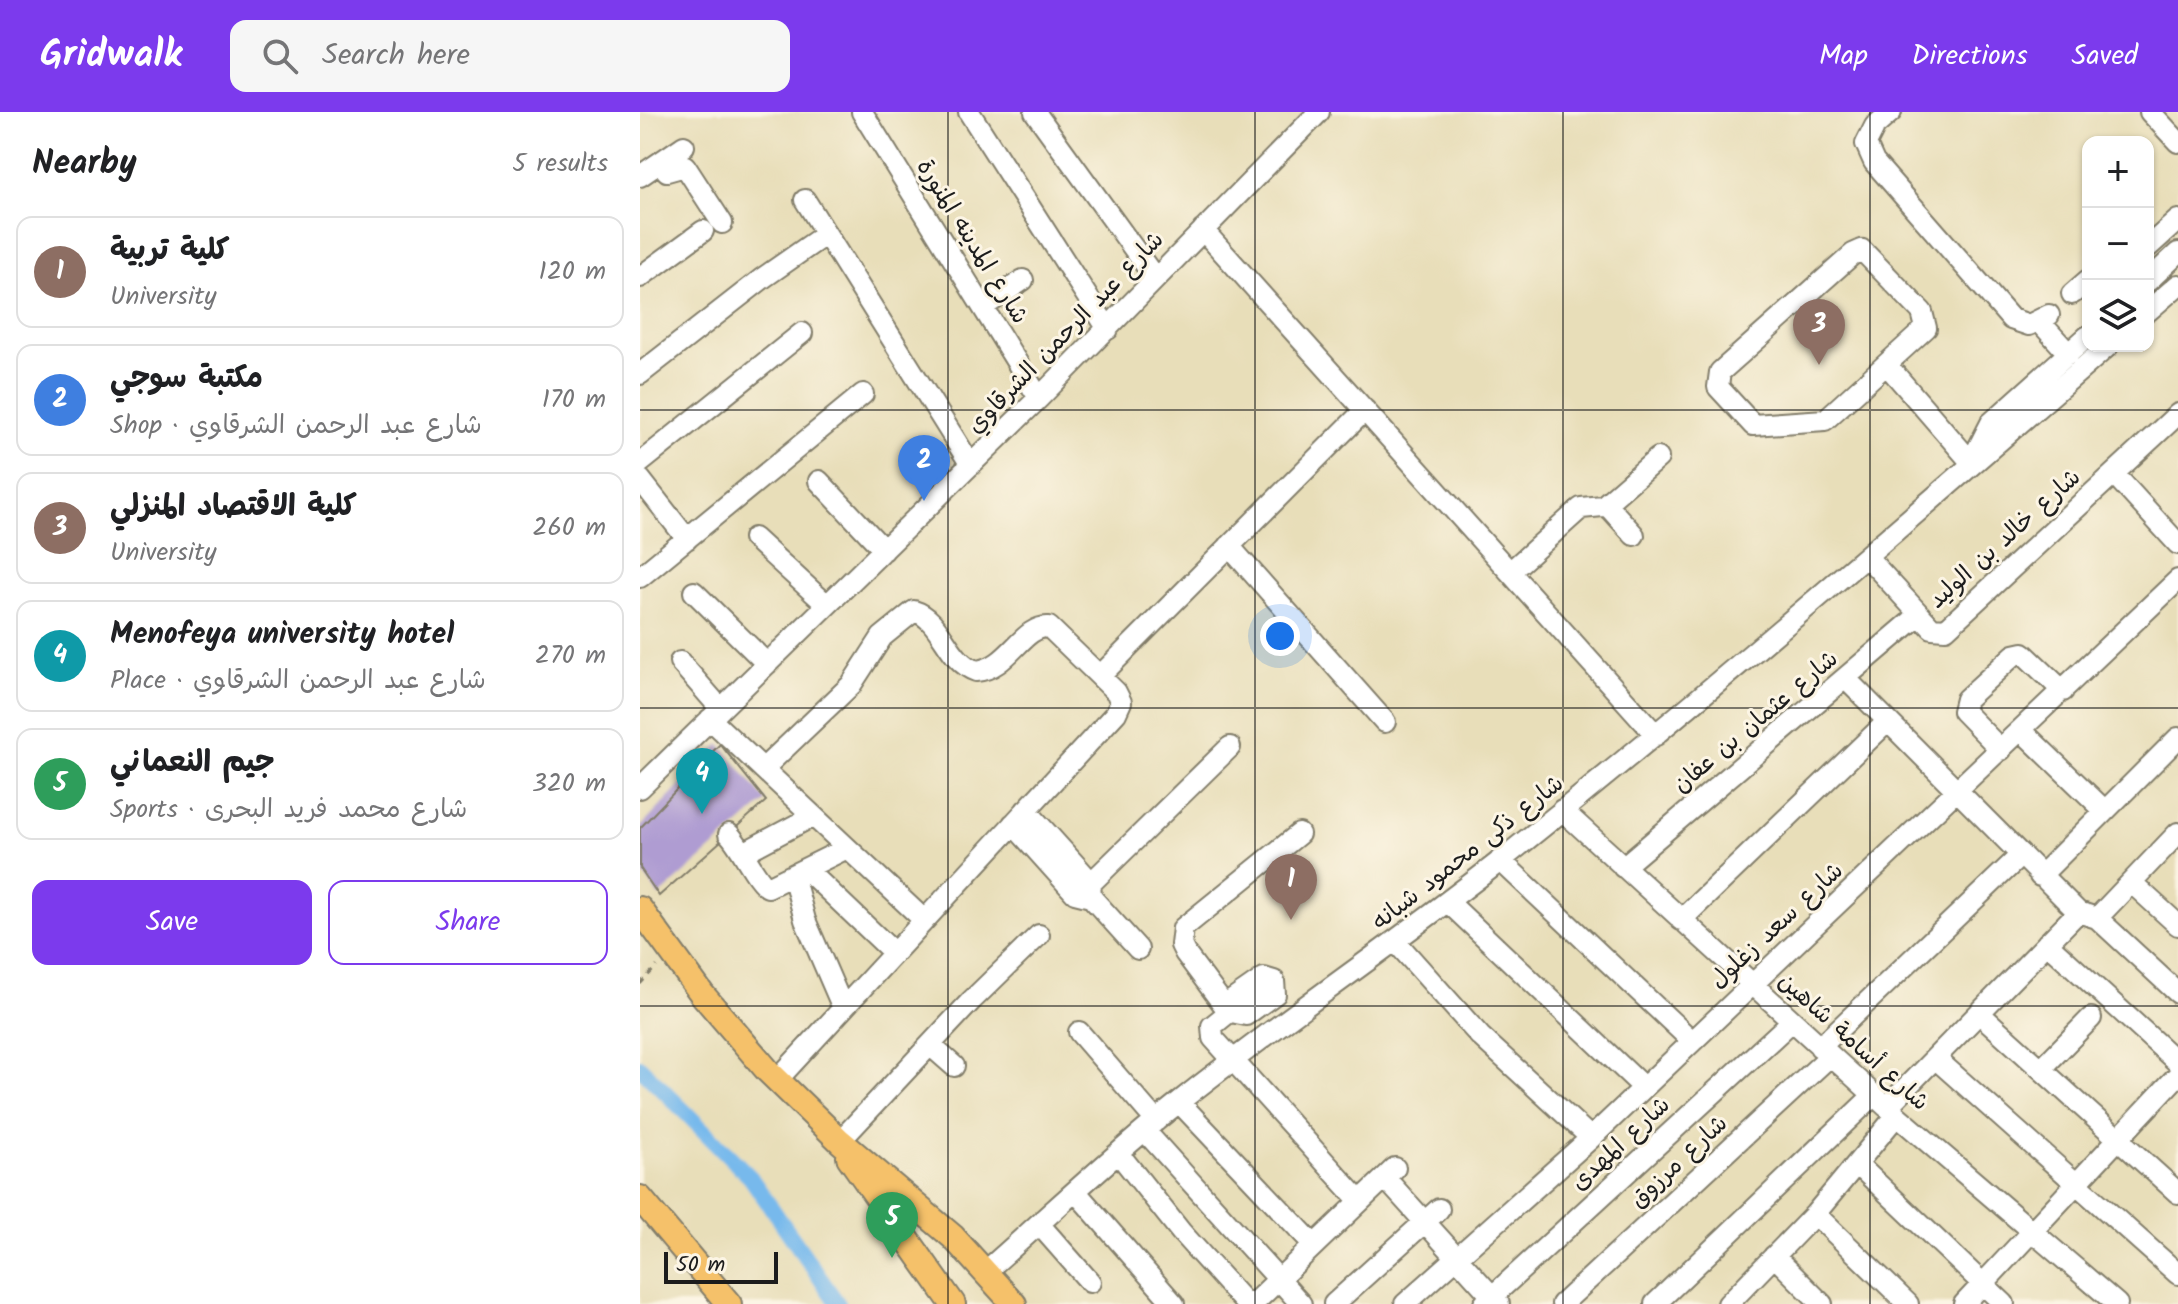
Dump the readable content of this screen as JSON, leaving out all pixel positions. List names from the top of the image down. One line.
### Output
{"streets":{"street":["شارع المدينه المنورة","شارع عبد الرحمن الشرقاوي","شارع خالد بن الوليد","شارع عثمان بن عفان","شارع ذكى محمود شبانه","شارع سعد زغلول","شارع أسامة شاهين","شارع المهدى","شارع مرزوق"]},"crossings":[["شارع المدينه المنورة","شارع عبد الرحمن الشرقاوي"],["شارع خالد بن الوليد","شارع عثمان بن عفان"],["شارع خالد بن الوليد","شارع ذكى محمود شبانه"],["شارع عثمان بن عفان","شارع أسامة شاهين"],["شارع ذكى محمود شبانه","شارع أسامة شاهين"],["شارع سعد زغلول","شارع أسامة شاهين"],["شارع أسامة شاهين","شارع المهدى"],["شارع أسامة شاهين","شارع مرزوق"]],"scale_bar":"50 m","page":{"header":"Gridwalk","search":"Search here","nav":["Map","Directions","Saved"],"heading":["Nearby","5 results"],"map_buttons":["+","−"],"list":[{"mark":"1","name":"كلية تربية","note":"University","value":"120 m"},{"mark":"2","name":"مكتبة سوجي","note":"Shop · شارع عبد الرحمن الشرقاوي","value":"170 m"},{"mark":"3","name":"كلية الاقتصاد المنزلي","note":"University","value":"260 m"},{"mark":"4","name":"Menofeya university hotel","note":"Place · شارع عبد الرحمن الشرقاوي","value":"270 m"},{"mark":"5","name":"جيم النعماني","note":"Sports · شارع محمد فريد البحرى","value":"320 m"}],"pins":["3","2","4","1","5"],"buttons":["Save","Share"],"scale":"50 m"}}
